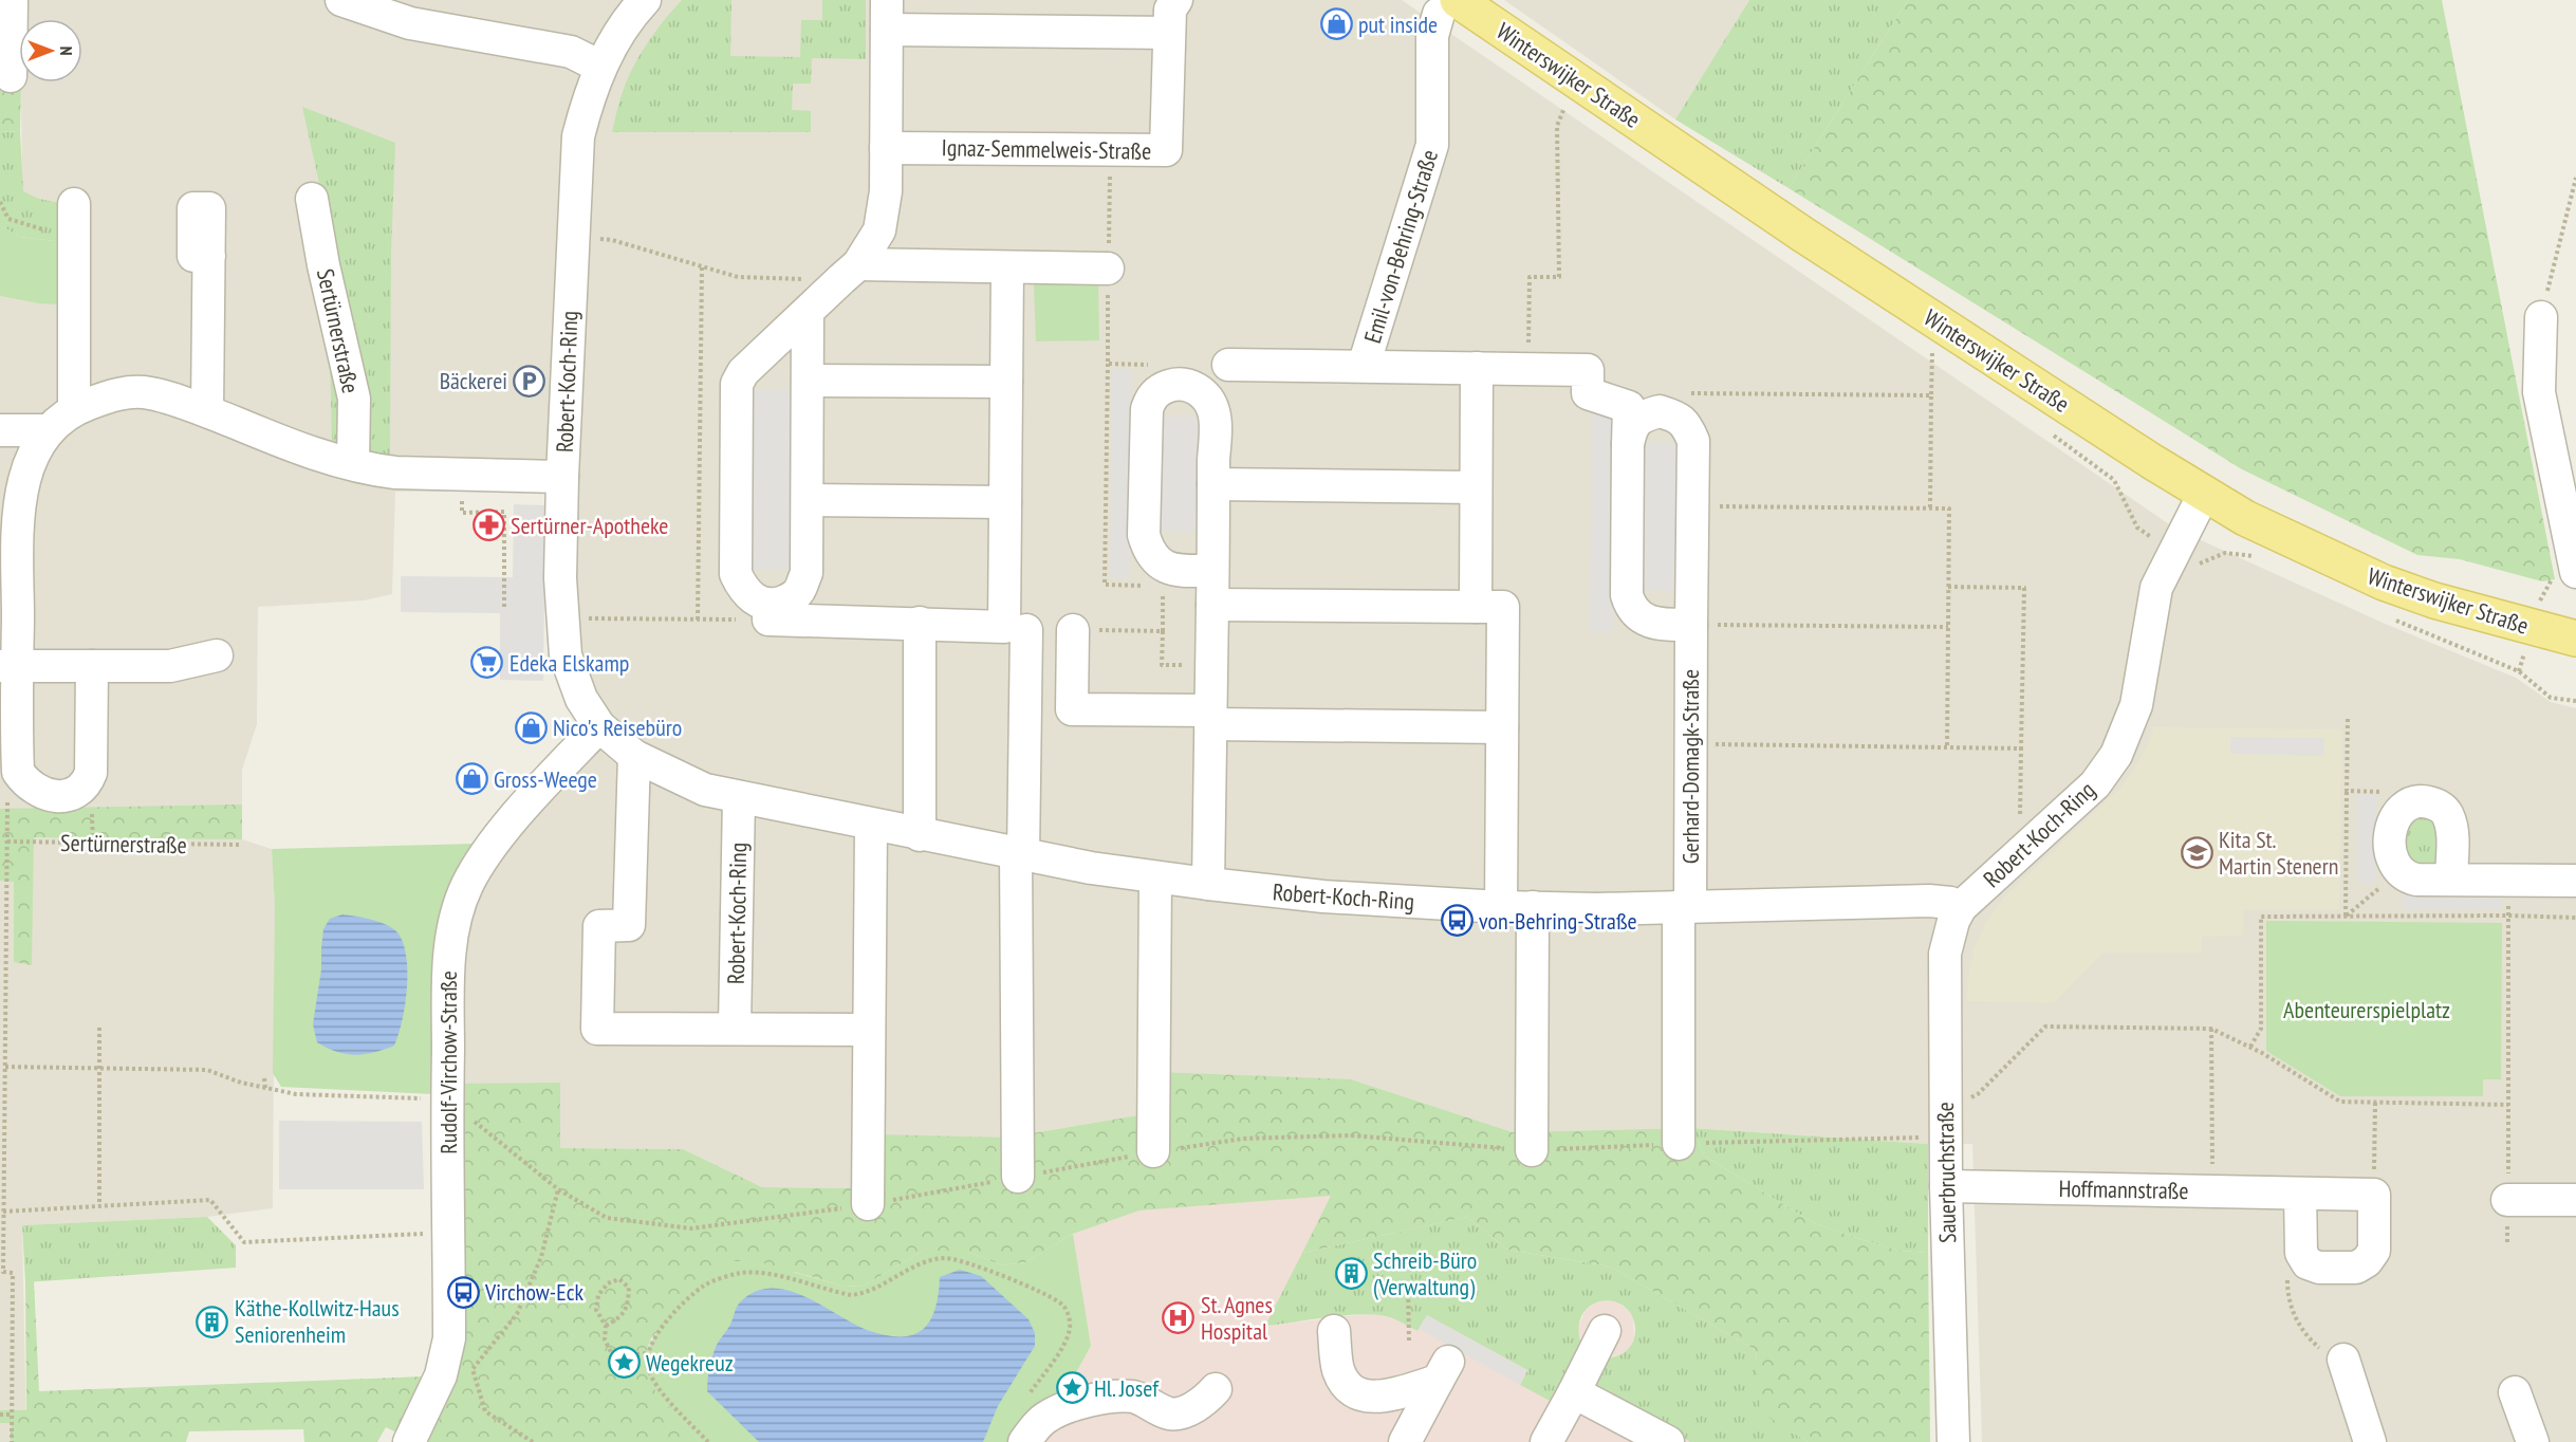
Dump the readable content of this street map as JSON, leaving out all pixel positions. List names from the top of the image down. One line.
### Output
{"streets":{"main road":["Winterswijker Straße"],"street":["Ignaz-Semmelweis-Straße","Emil-von-Behring-Straße","Sertürnerstraße","Robert-Koch-Ring","Gerhard-Domagk-Straße","Rudolf-Virchow-Straße","Sauerbruchstraße","Hoffmannstraße"]},"crossings":[["Winterswijker Straße","Emil-von-Behring-Straße"],["Winterswijker Straße","Robert-Koch-Ring"],["Emil-von-Behring-Straße","Gerhard-Domagk-Straße"],["Robert-Koch-Ring","Gerhard-Domagk-Straße"],["Robert-Koch-Ring","Rudolf-Virchow-Straße"],["Robert-Koch-Ring","Sauerbruchstraße"],["Sauerbruchstraße","Hoffmannstraße"]],"parks":["Abenteurerspielplatz"],"places":{"shop":["put inside","Nico's Reisebüro","Gross-Weege"],"parking":["Bäckerei"],"pharmacy":["Sertürner-Apotheke"],"supermarket":["Edeka Elskamp"],"school or university":["Kita St. Martin Stenern"],"bus stop":["von-Behring-Straße","Virchow-Eck"],"building":["Schreib-Büro (Verwaltung)","Käthe-Kollwitz-Haus Seniorenheim"],"hospital":["St. Agnes Hospital"],"place":["Wegekreuz","Hl. Josef"]},"north":"right"}
